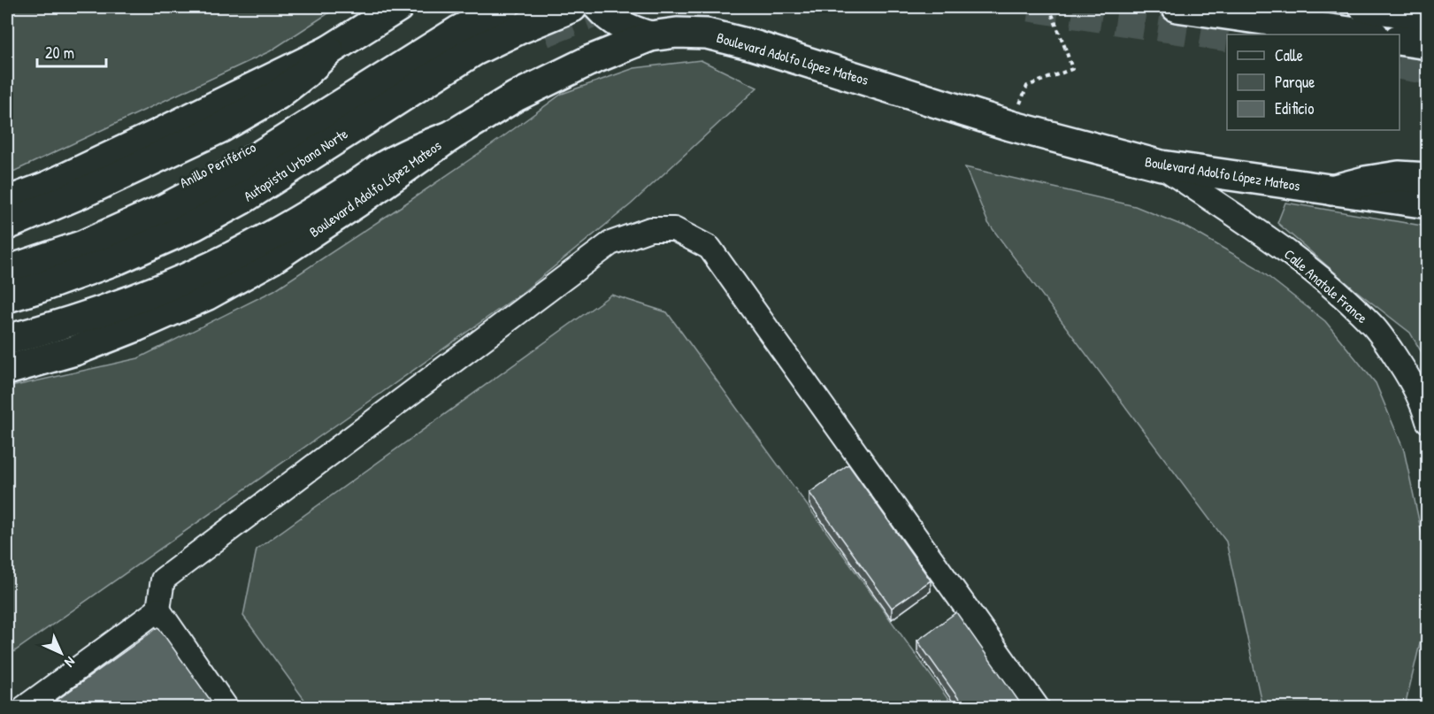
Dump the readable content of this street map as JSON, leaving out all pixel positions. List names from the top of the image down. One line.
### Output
{"streets":{"main road":["Boulevard Adolfo López Mateos","Anillo Periférico","Autopista Urbana Norte"],"street":["Calle Anatole France"]},"crossings":[["Boulevard Adolfo López Mateos","Calle Anatole France"]],"legend":["Calle","Parque","Edificio"],"scale_bar":"20 m","north":"bottom right"}
